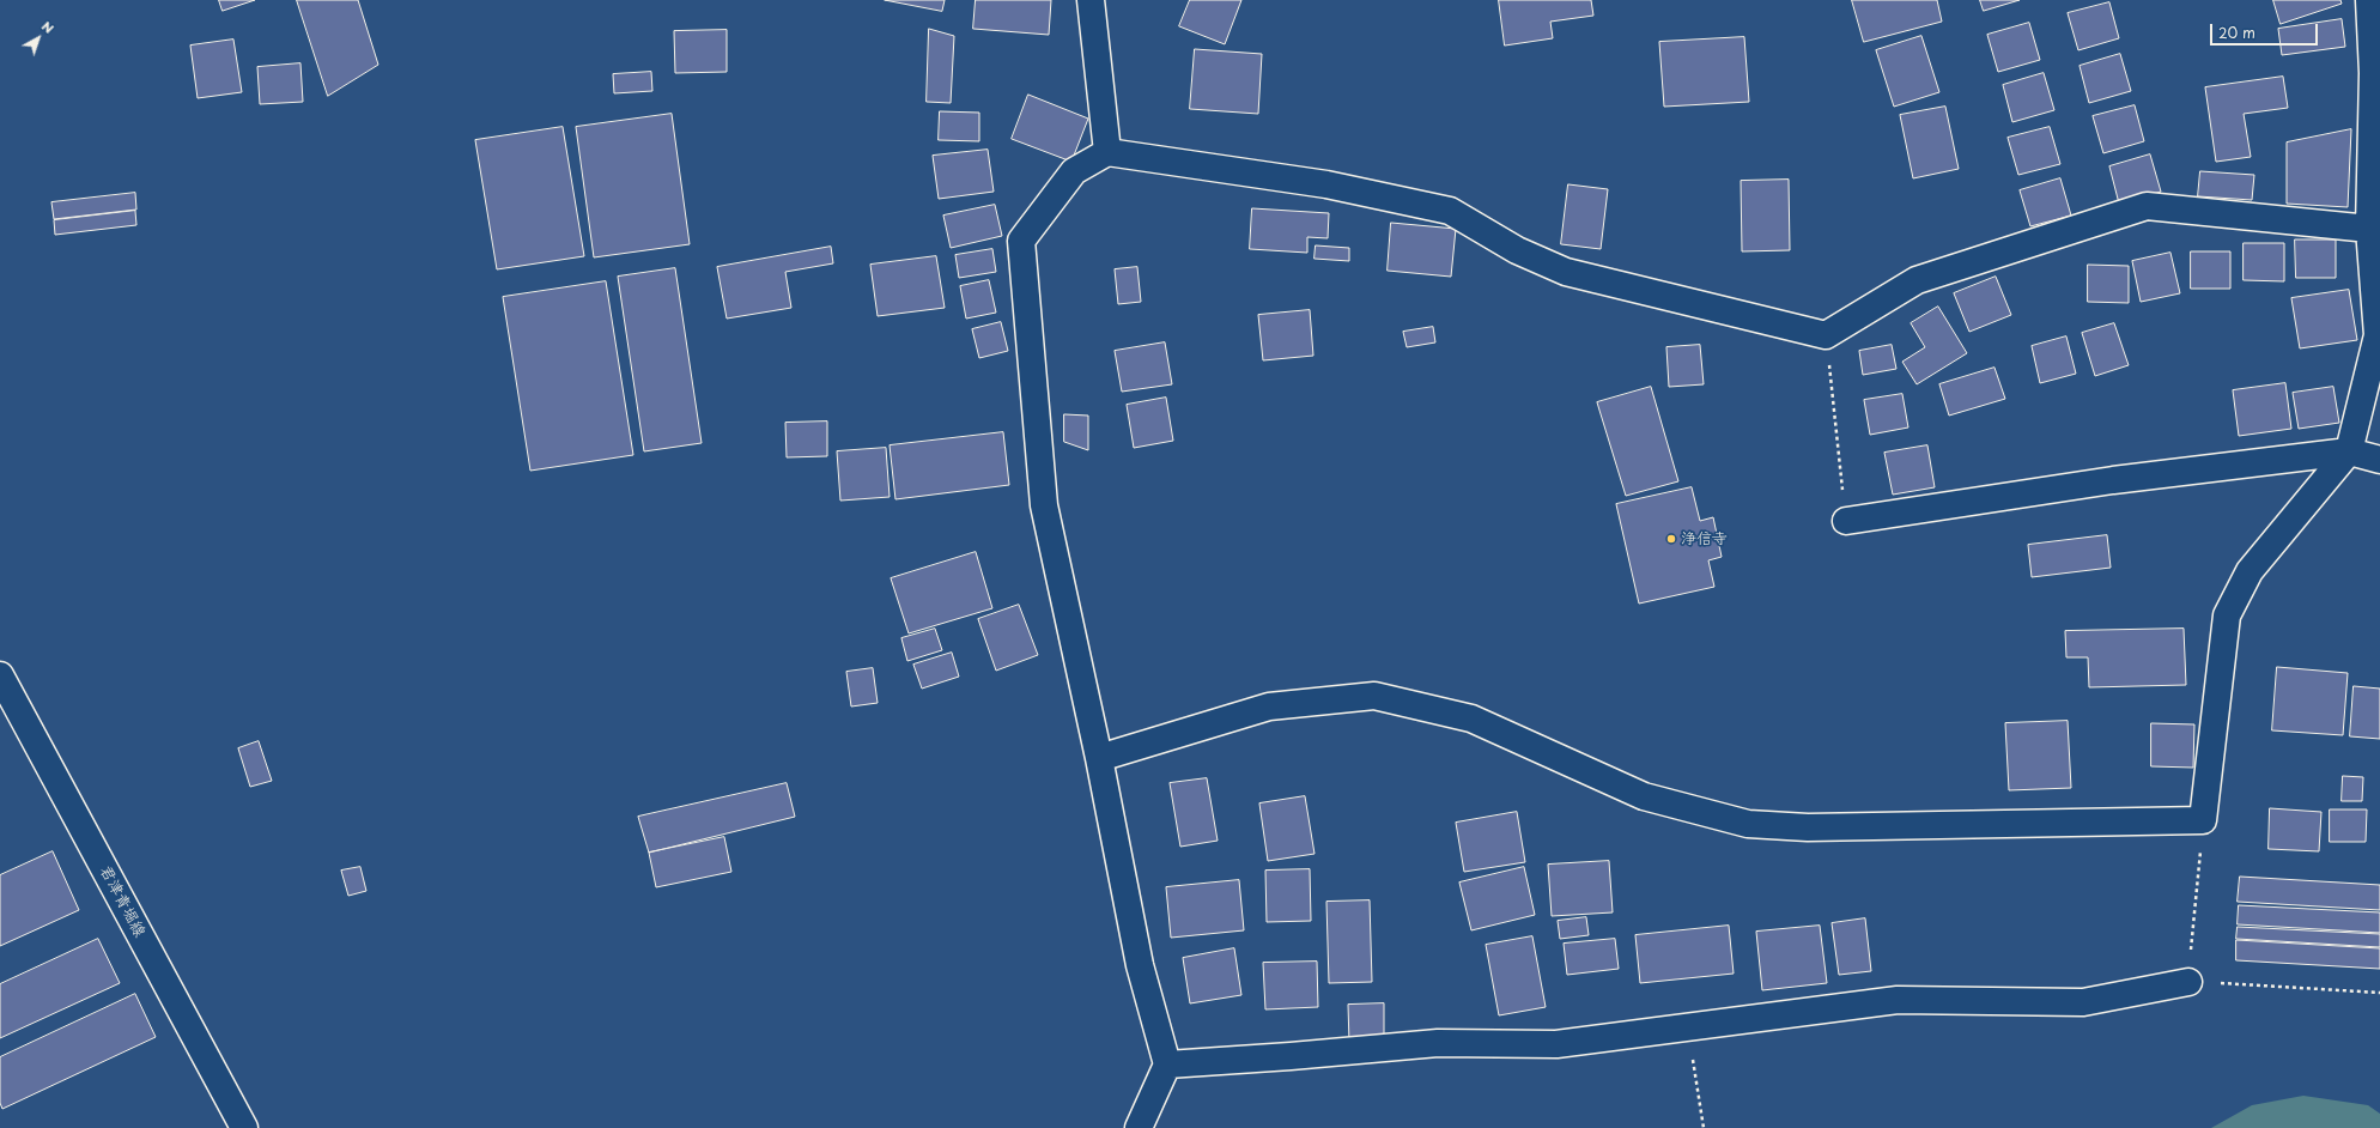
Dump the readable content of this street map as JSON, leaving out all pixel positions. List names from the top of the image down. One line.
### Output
{"streets":{"street":["君津青堀線"]},"places":["浄信寺"],"scale_bar":"20 m","north":"top right"}
